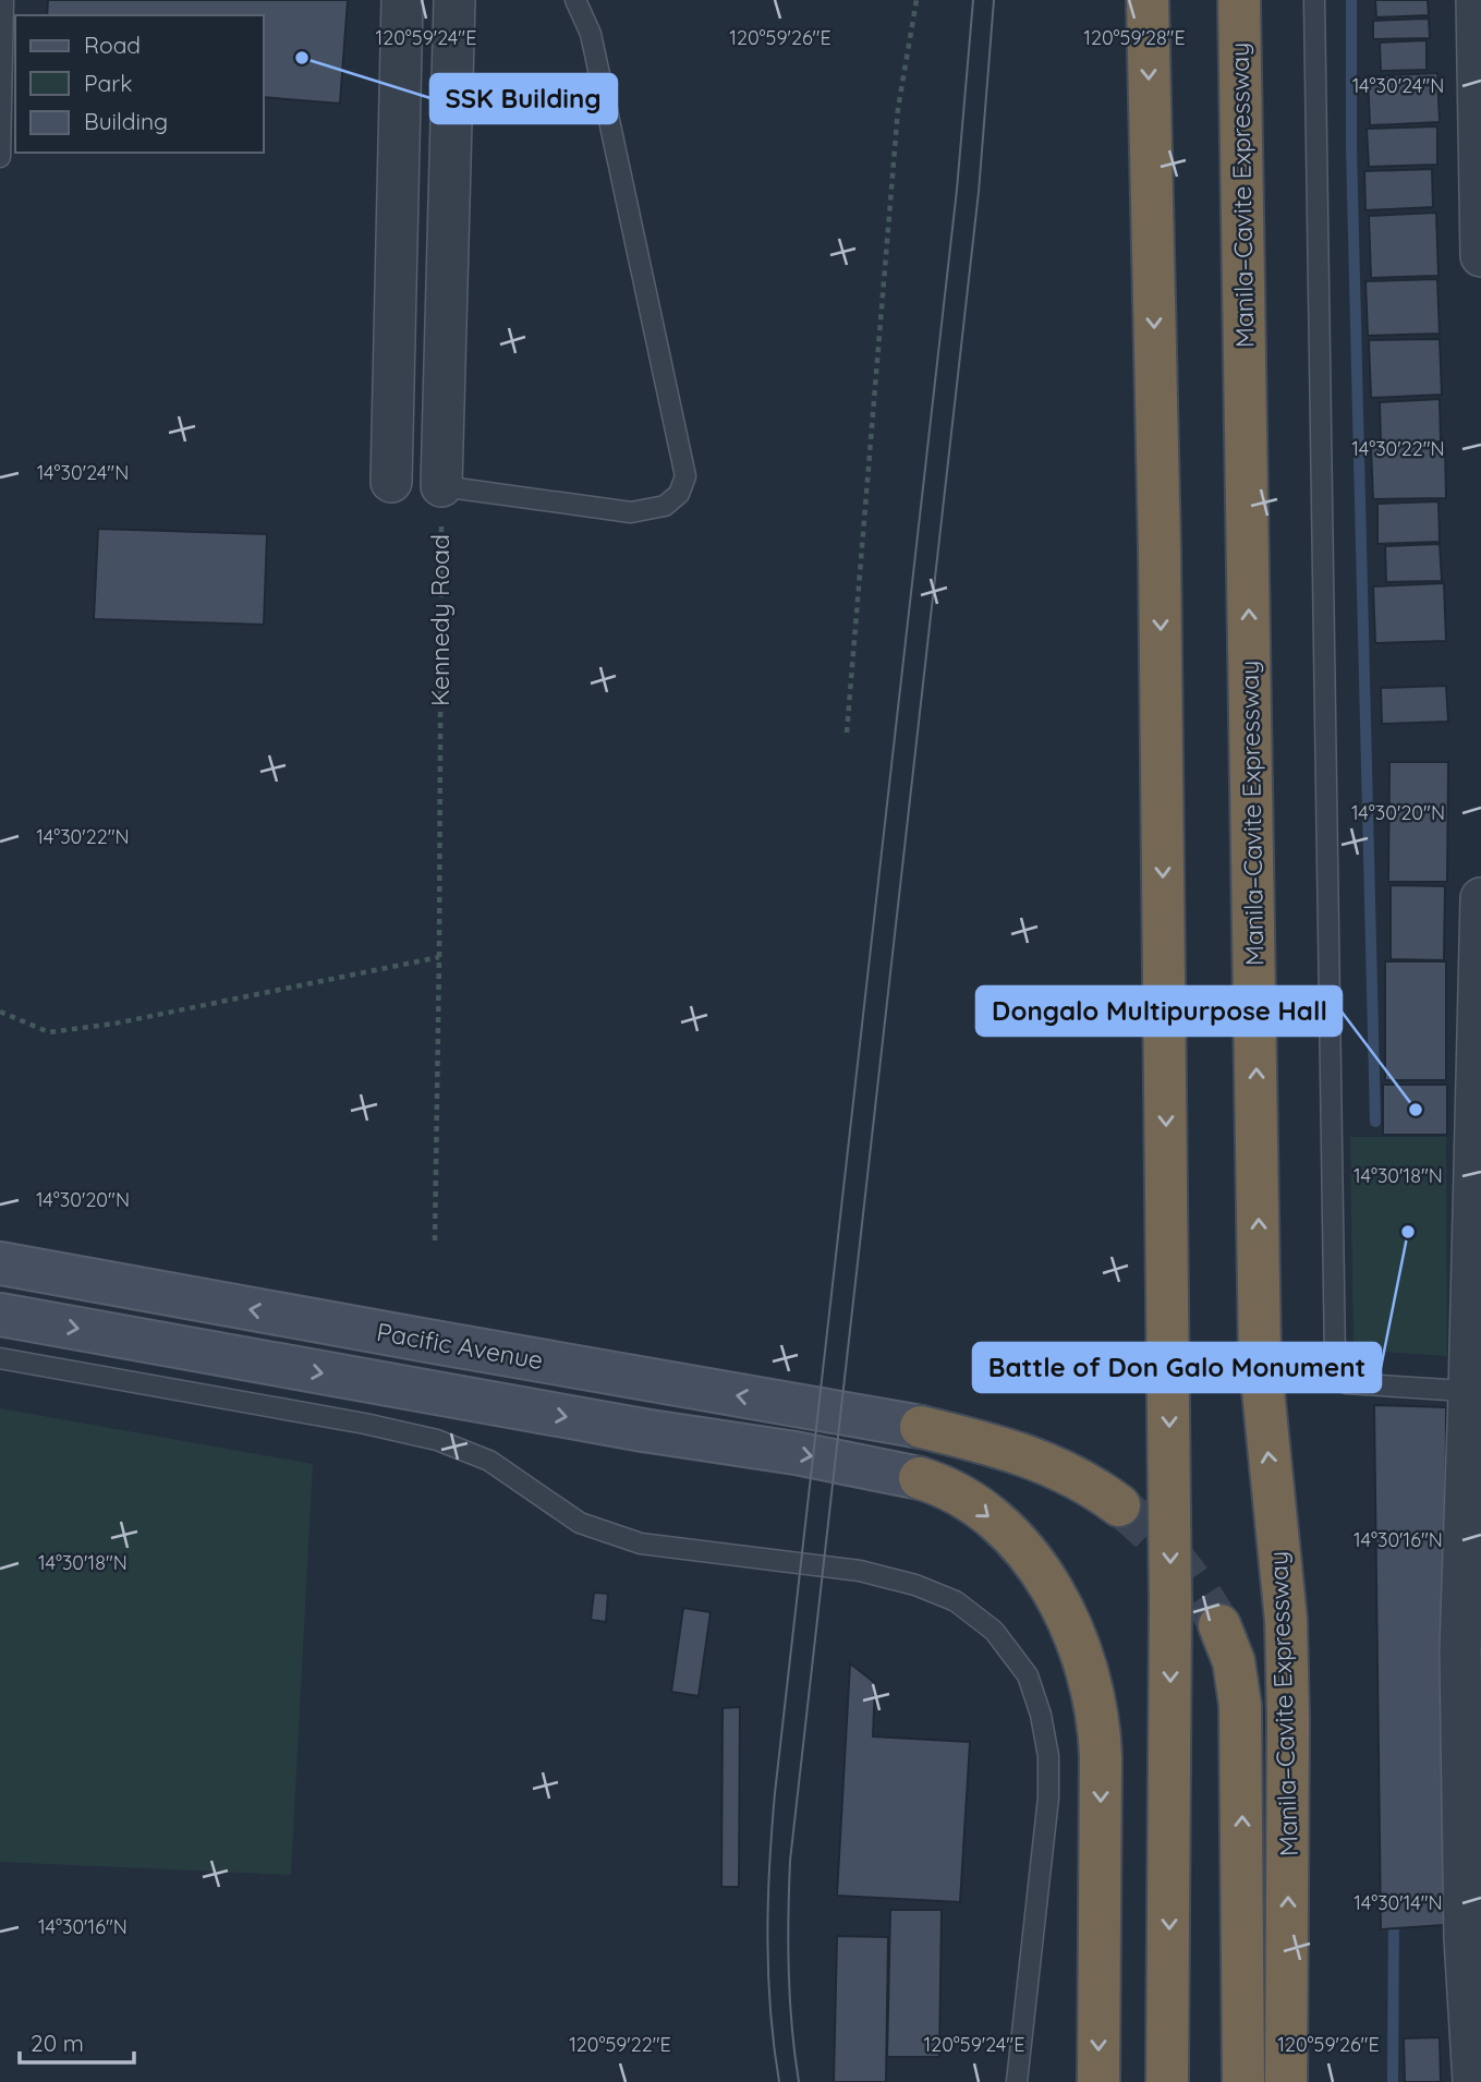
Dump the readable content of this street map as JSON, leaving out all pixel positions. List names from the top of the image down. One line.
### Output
{"streets":{"highway":["Manila–Cavite Expressway"],"main road":["Pacific Avenue"],"path":["Kennedy Road"]},"places":["SSK Building","Dongalo Multipurpose Hall","Battle of Don Galo Monument"],"legend":["Road","Park","Building"],"scale_bar":"20 m","coordinates":["120°59'24\"E","120°59'26\"E","120°59'28\"E","14°30'24\"N","14°30'22\"N","14°30'20\"N","14°30'18\"N","14°30'16\"N","14°30'14\"N","120°59'22\"E"]}
